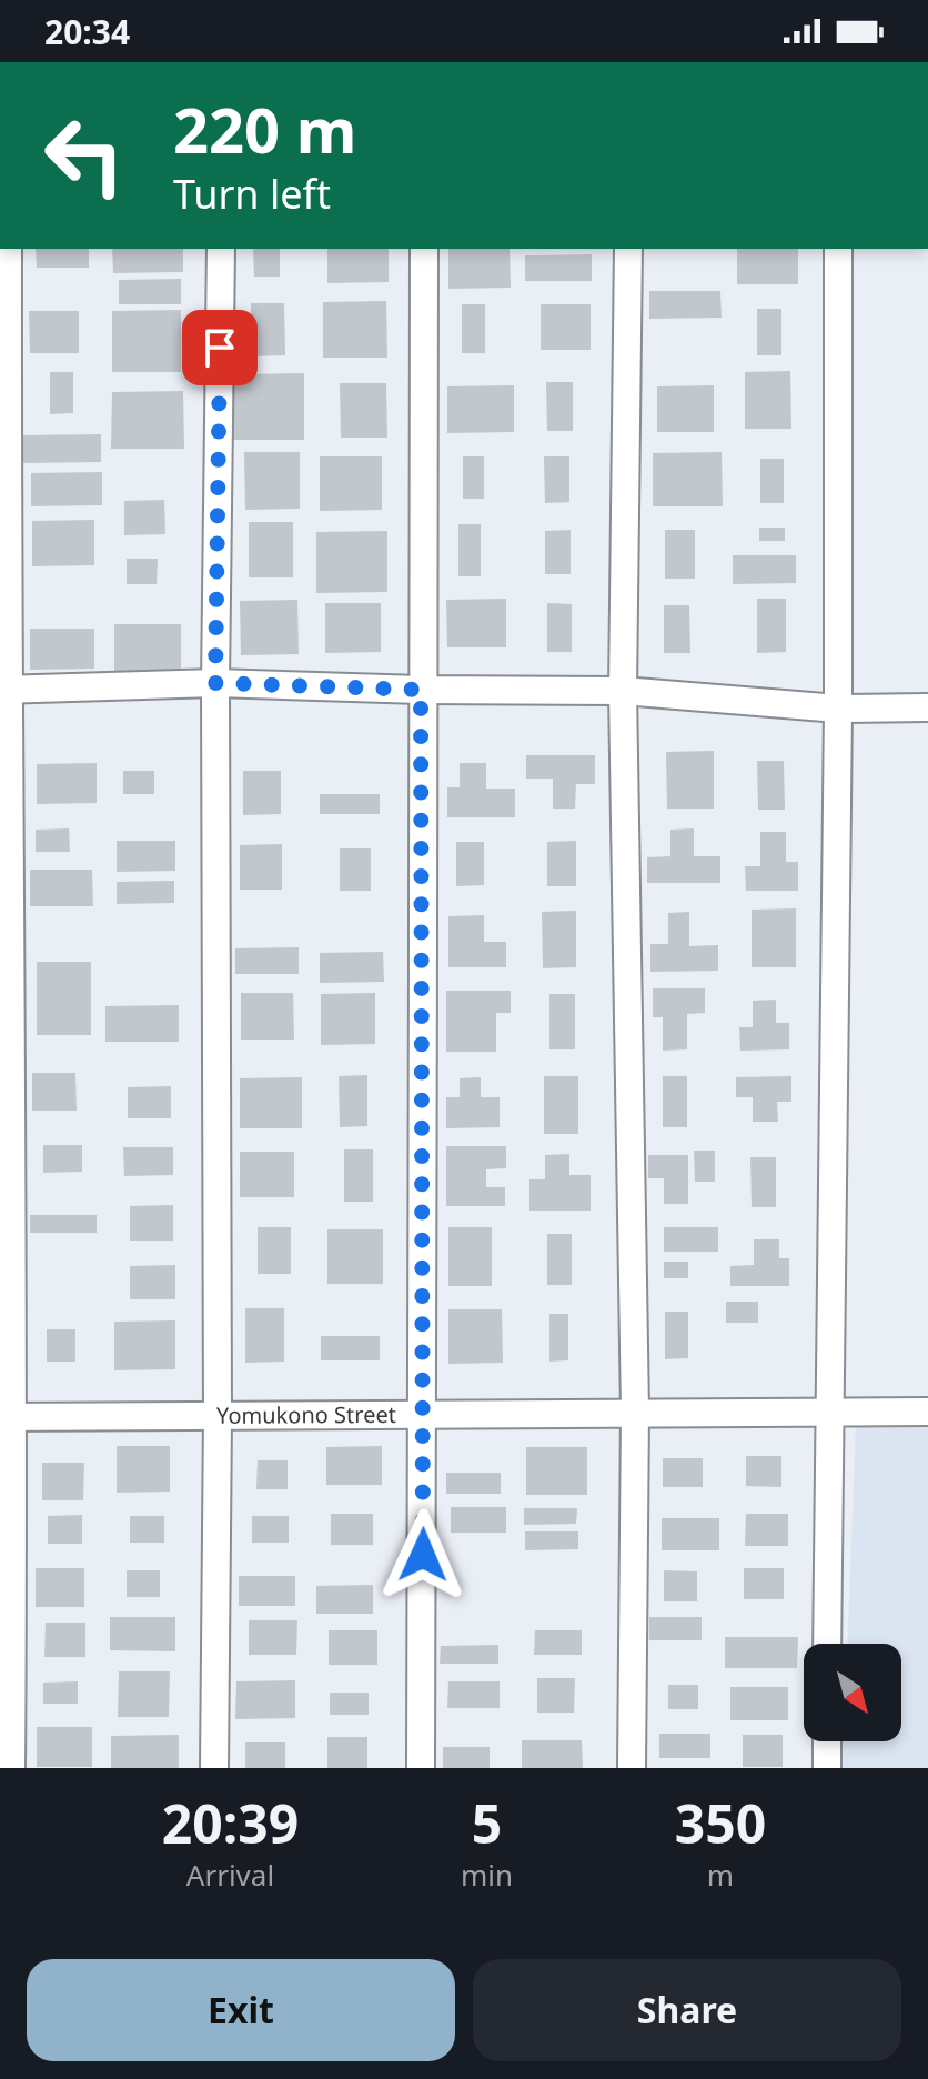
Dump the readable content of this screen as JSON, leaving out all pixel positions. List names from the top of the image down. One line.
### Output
{"streets":{"street":["Yomukono Street"]},"north":"bottom right","page":{"status":"20:34","turn":["220 m","Turn left"],"eta":["20:39","Arrival","5","min","350","m"],"buttons":["Exit","Share"]}}
